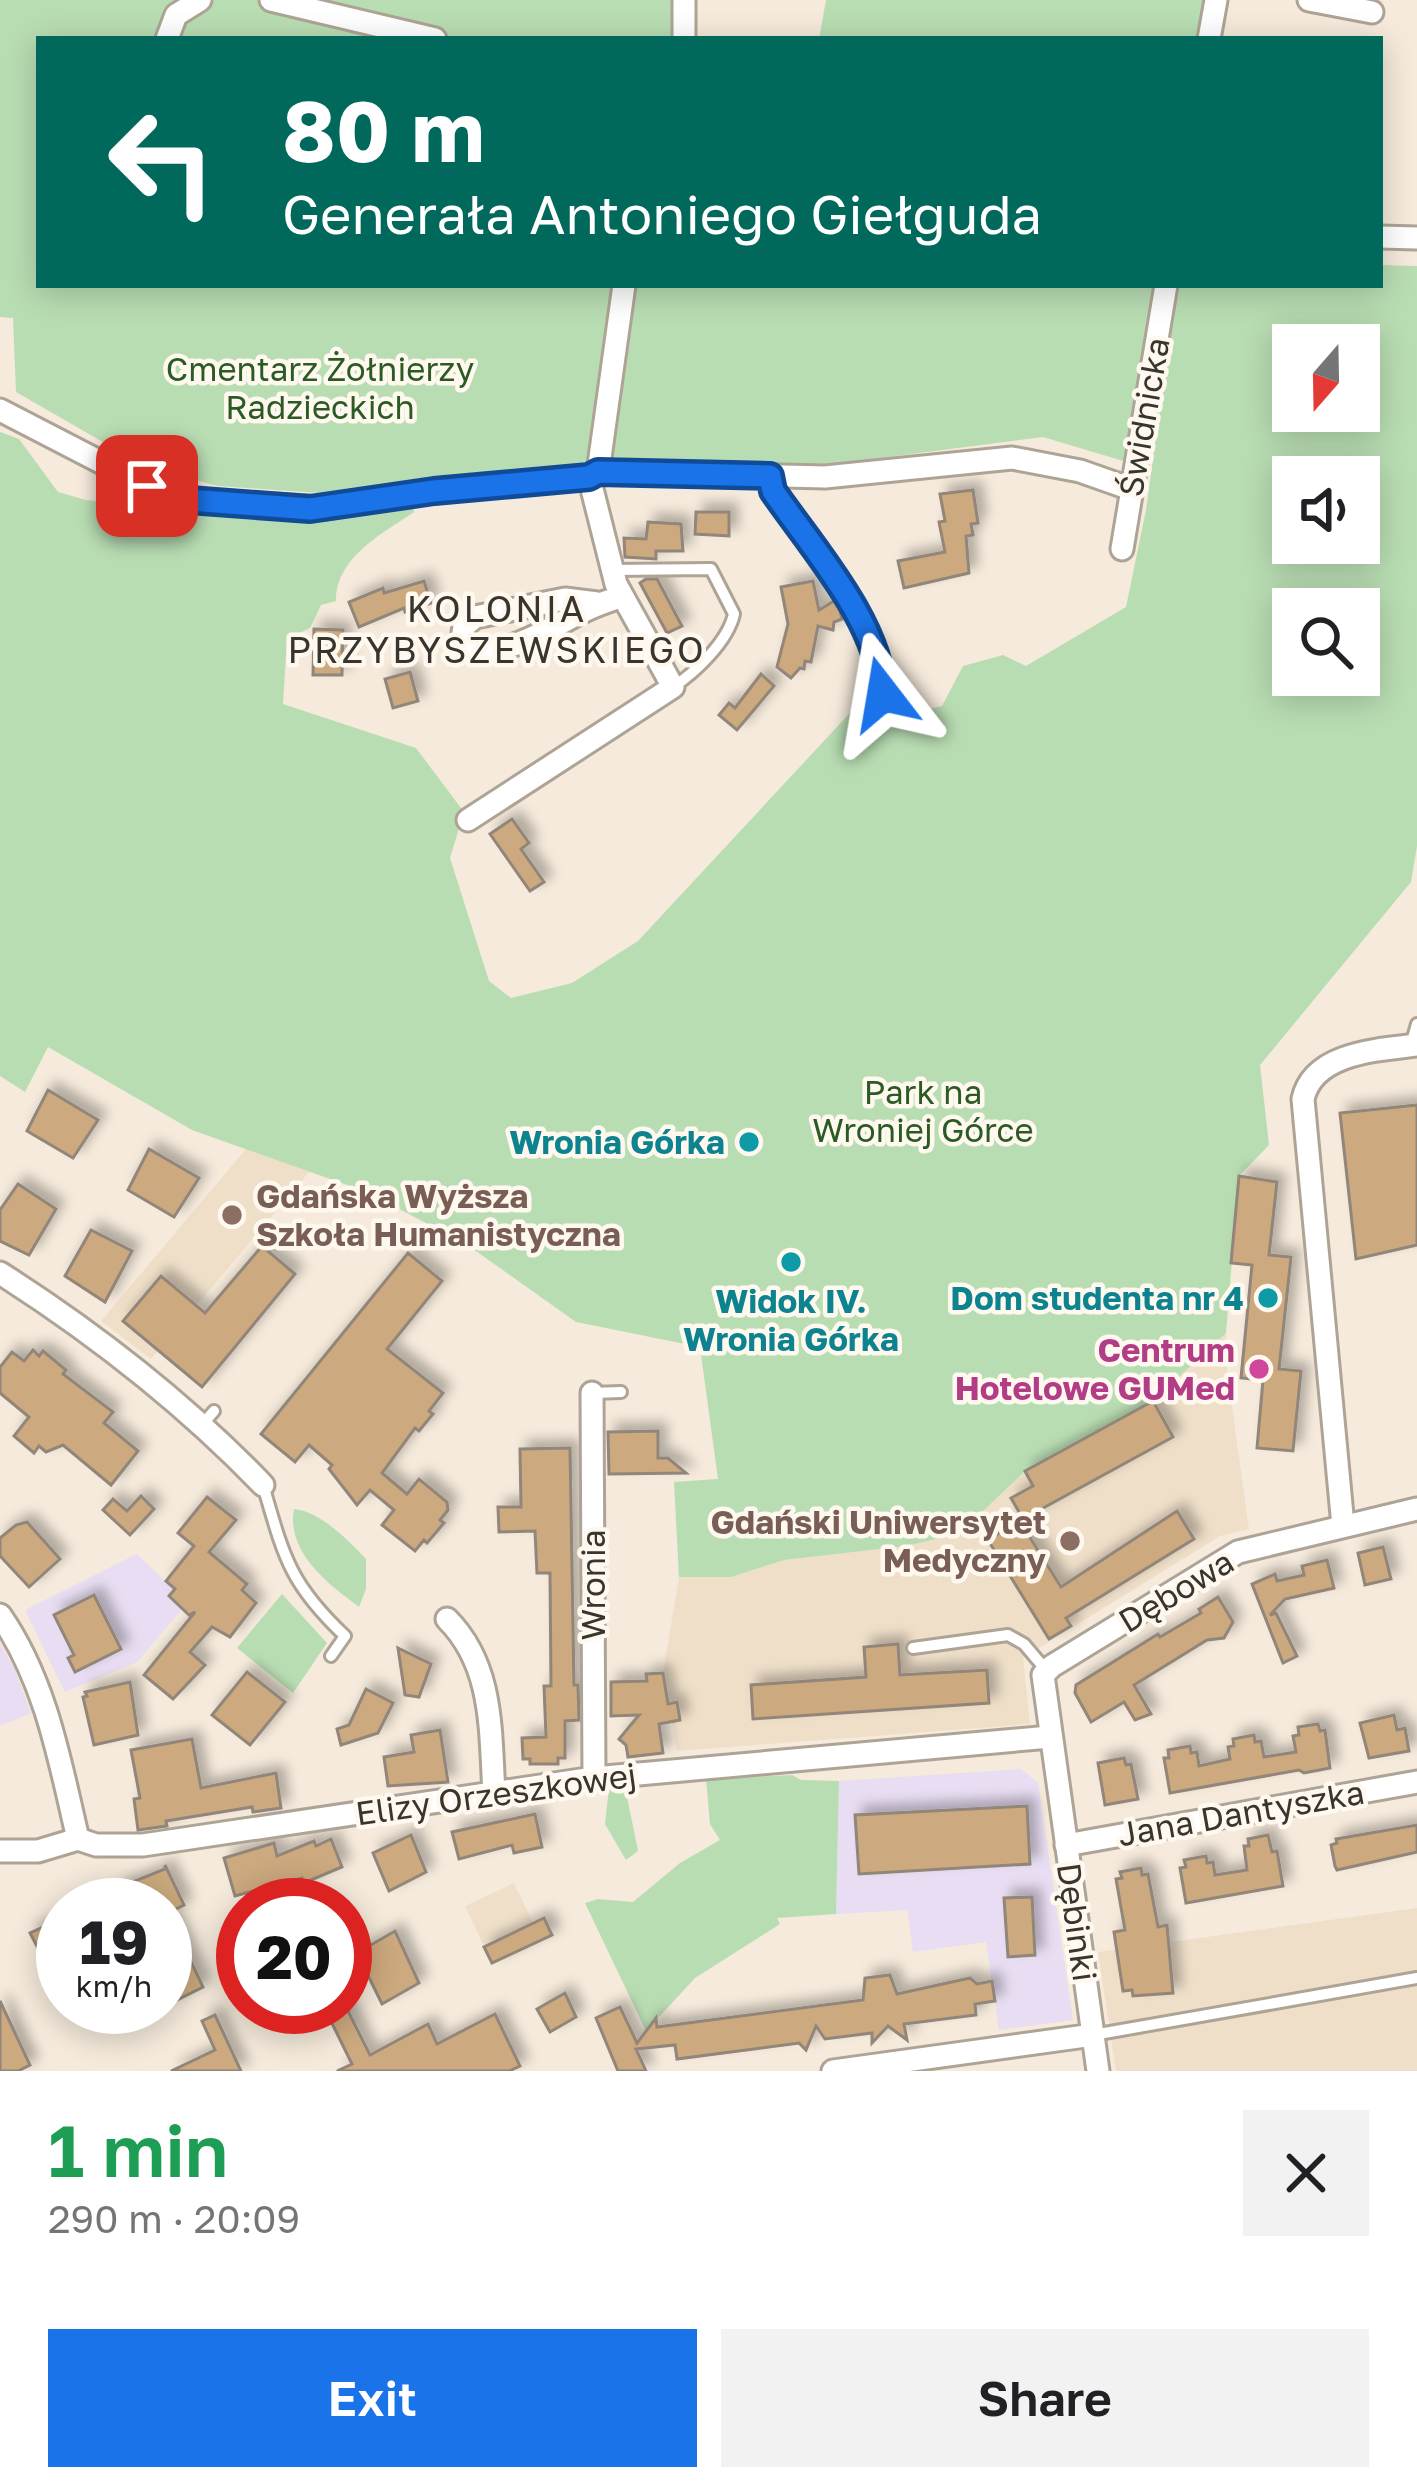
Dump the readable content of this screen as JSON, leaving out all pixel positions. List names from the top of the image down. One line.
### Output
{"streets":{"street":["Świdnicka","Wronia","Dębowa","Elizy Orzeszkowej","Jana Dantyszka","Dębinki"]},"crossings":[["Wronia","Elizy Orzeszkowej"],["Jana Dantyszka","Dębinki"]],"districts":["KOLONIA PRZYBYSZEWSKIEGO"],"parks":["Cmentarz Żołnierzy Radzieckich","Park na Wroniej Górce"],"places":["Wronia Górka","Gdańska Wyższa Szkoła Humanistyczna","Widok IV. Wronia Górka","Dom studenta nr 4","Centrum Hotelowe GUMed","Gdański Uniwersytet Medyczny"],"north":"bottom","page":{"turn":["80 m","Generała Antoniego Giełguda"],"speed":"19 km/h","limit":"20","heading":["1 min","290 m · 20:09"],"buttons":["Exit","Share"]}}
